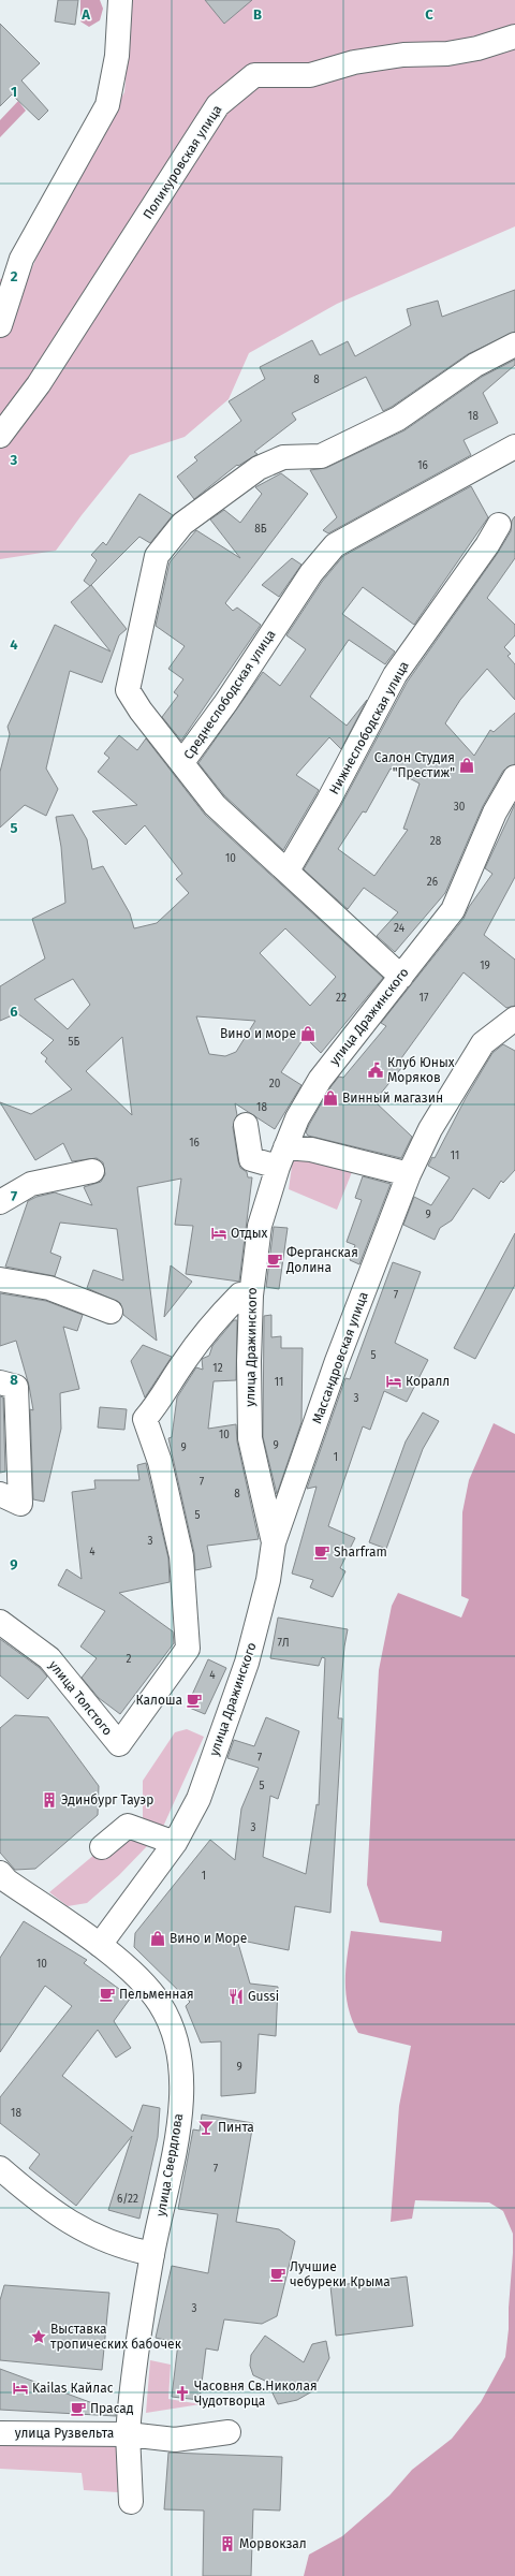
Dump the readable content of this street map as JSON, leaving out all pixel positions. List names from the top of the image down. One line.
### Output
{"streets":{"street":["Поликуровская улица","Среднеслободская улица","Нижнеслободская улица","улица Дражинского","Массандровская улица","улица Толстого","улица Свердлова","улица Рузвельта"]},"crossings":[["Среднеслободская улица","Нижнеслободская улица"],["Среднеслободская улица","улица Дражинского"],["улица Дражинского","Массандровская улица"],["улица Дражинского","улица Толстого"],["улица Дражинского","улица Свердлова"],["улица Свердлова","улица Рузвельта"]],"places":{"shop":["Салон Студия \"Престиж\"","Вино и море","Винный магазин","Вино и Море"],"public building":["Клуб Юных Моряков"],"hotel":["Отдых","Коралл","Kailas Кайлас"],"cafe":["Ферганская Долина","Sharfram","Калоша","Пельменная","Лучшие чебуреки Крыма","Прасад"],"building":["Эдинбург Тауэр","Морвокзал"],"restaurant":["Gussi"],"bar":["Пинта"],"place":["Выставка тропических бабочек"],"church":["Часовня Св.Николая Чудотворца"]},"house_numbers":["8","18","16","8Б","30","28","10","26","24","19","22","17","5Б","20","18","16","11","9","7","5","12","11","3","10","9","9","1","7","8","5","3","4","7Л","2","4","7","5","3","1","10","9","18","7","6/22","3"],"grid":{"columns":["A","B","C"],"rows":["1","2","3","4","5","6","7","8","9"]}}
